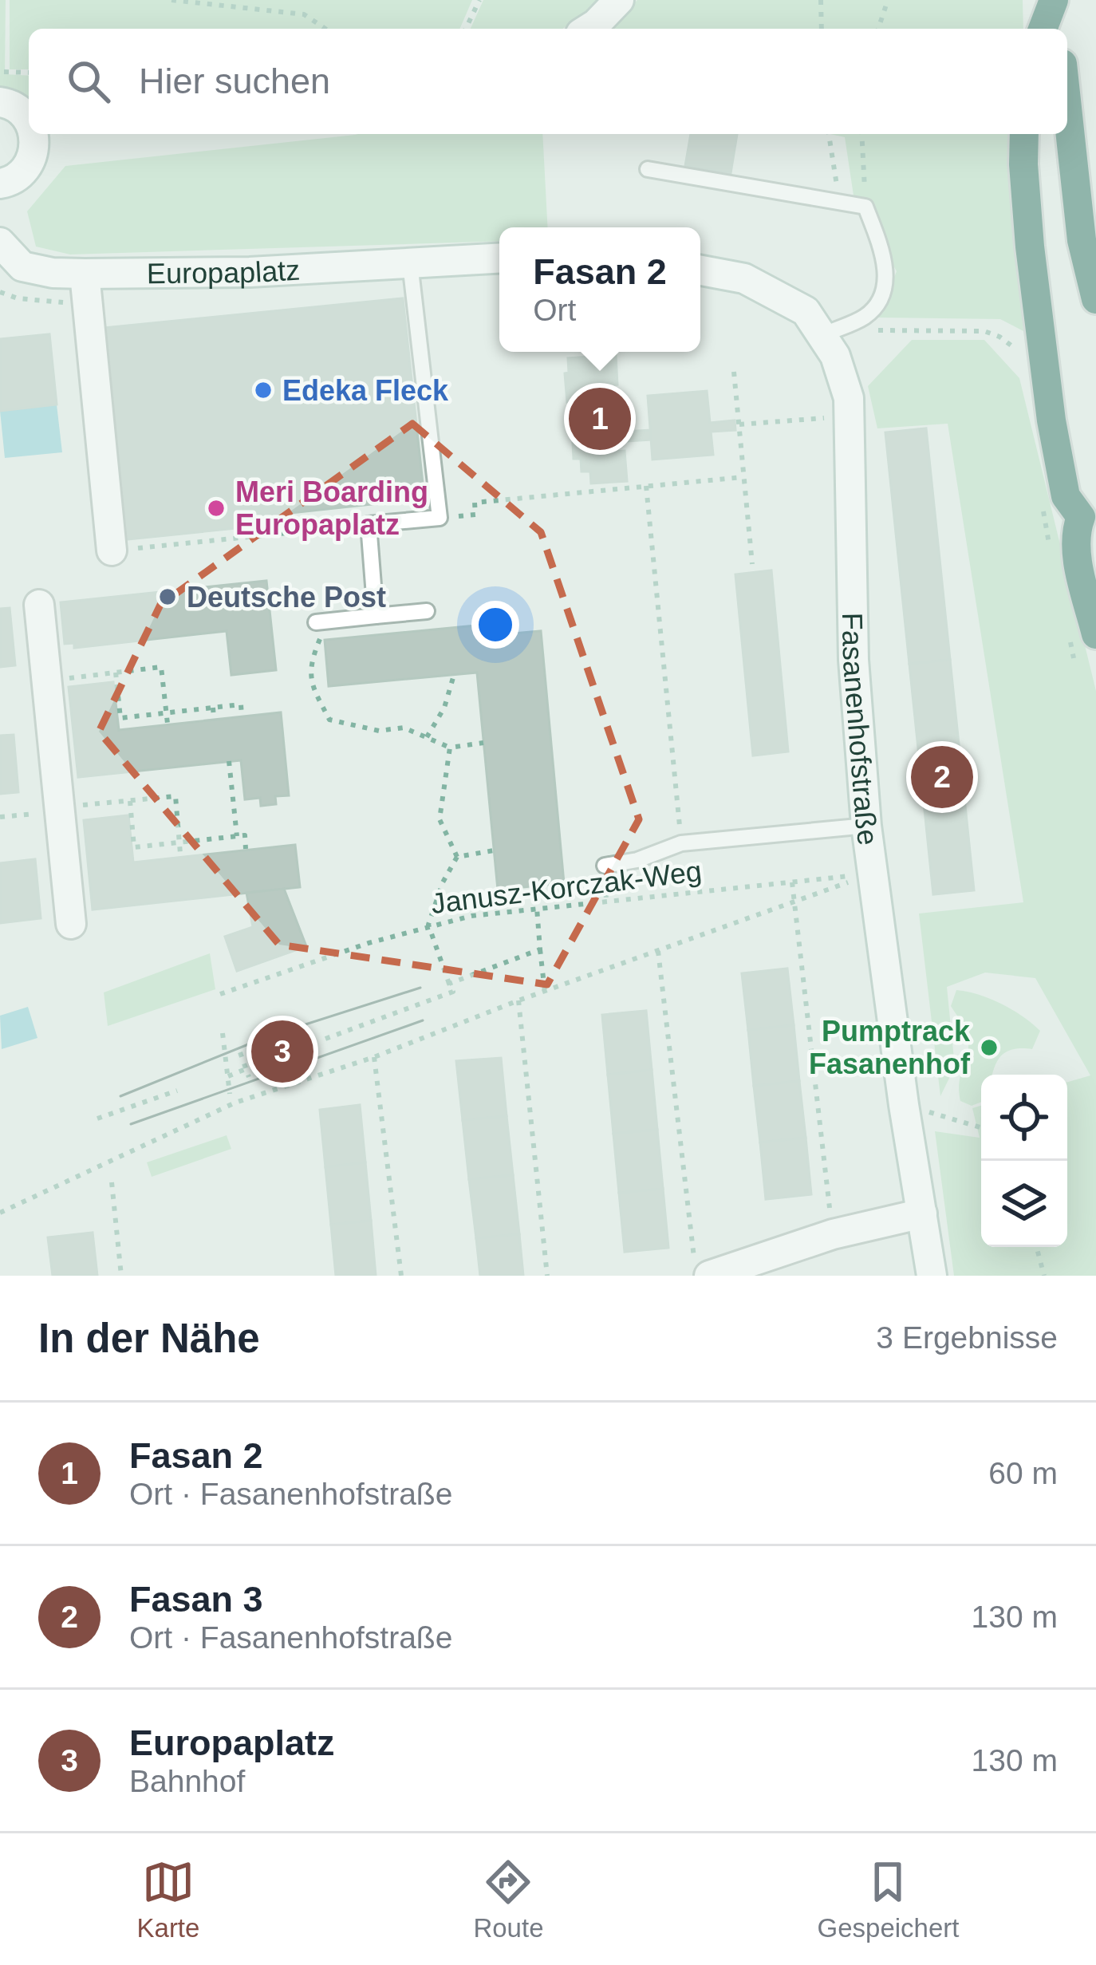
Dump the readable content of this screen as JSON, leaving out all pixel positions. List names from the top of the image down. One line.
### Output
{"streets":{"street":["Europaplatz","Fasanenhofstraße"],"path":["Janusz-Korczak-Weg"]},"crossings":[["Fasanenhofstraße","Janusz-Korczak-Weg"]],"places":["Edeka Fleck","Meri Boarding Europaplatz","Deutsche Post","Pumptrack Fasanenhof"],"page":{"search":"Hier suchen","popup":["Fasan 2","Ort"],"pins":["1","2","3"],"heading":["In der Nähe","3 Ergebnisse"],"list":[{"mark":"1","name":"Fasan 2","note":"Ort · Fasanenhofstraße","value":"60 m"},{"mark":"2","name":"Fasan 3","note":"Ort · Fasanenhofstraße","value":"130 m"},{"mark":"3","name":"Europaplatz","note":"Bahnhof","value":"130 m"}],"nav":["Karte","Route","Gespeichert"]}}
